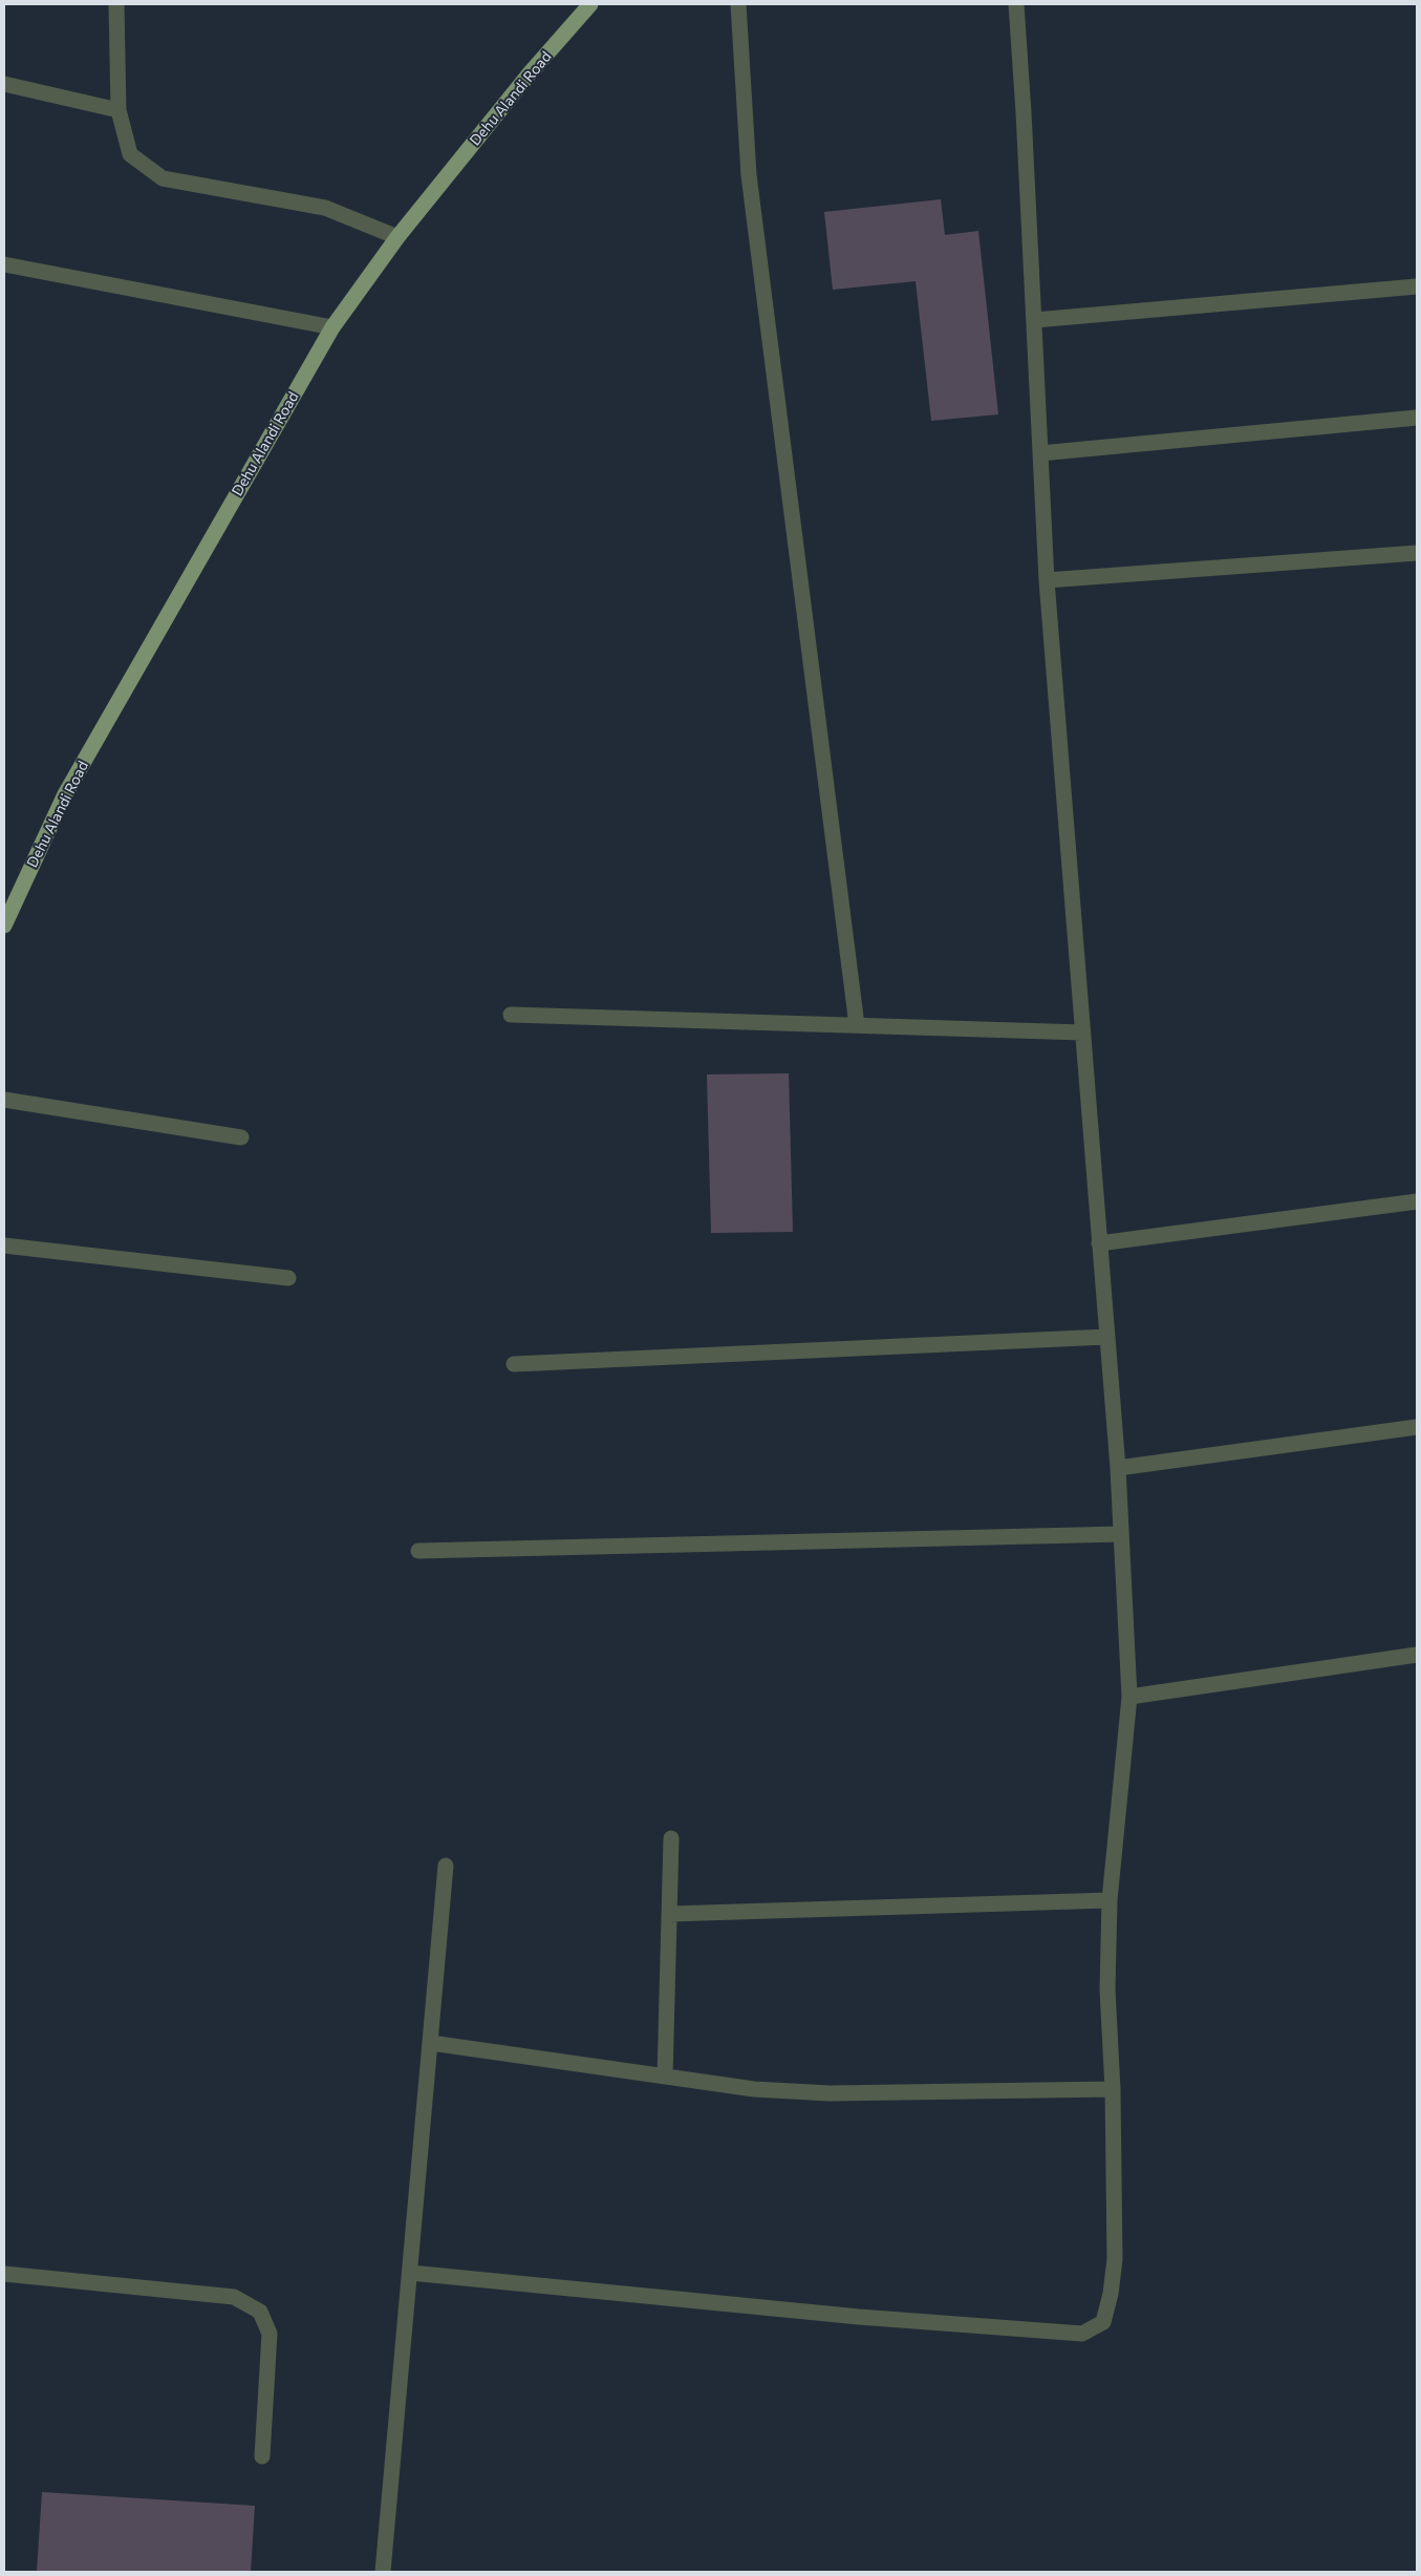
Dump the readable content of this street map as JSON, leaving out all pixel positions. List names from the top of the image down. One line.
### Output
{"streets":{"main road":["Dehu Alandi Road"]}}
